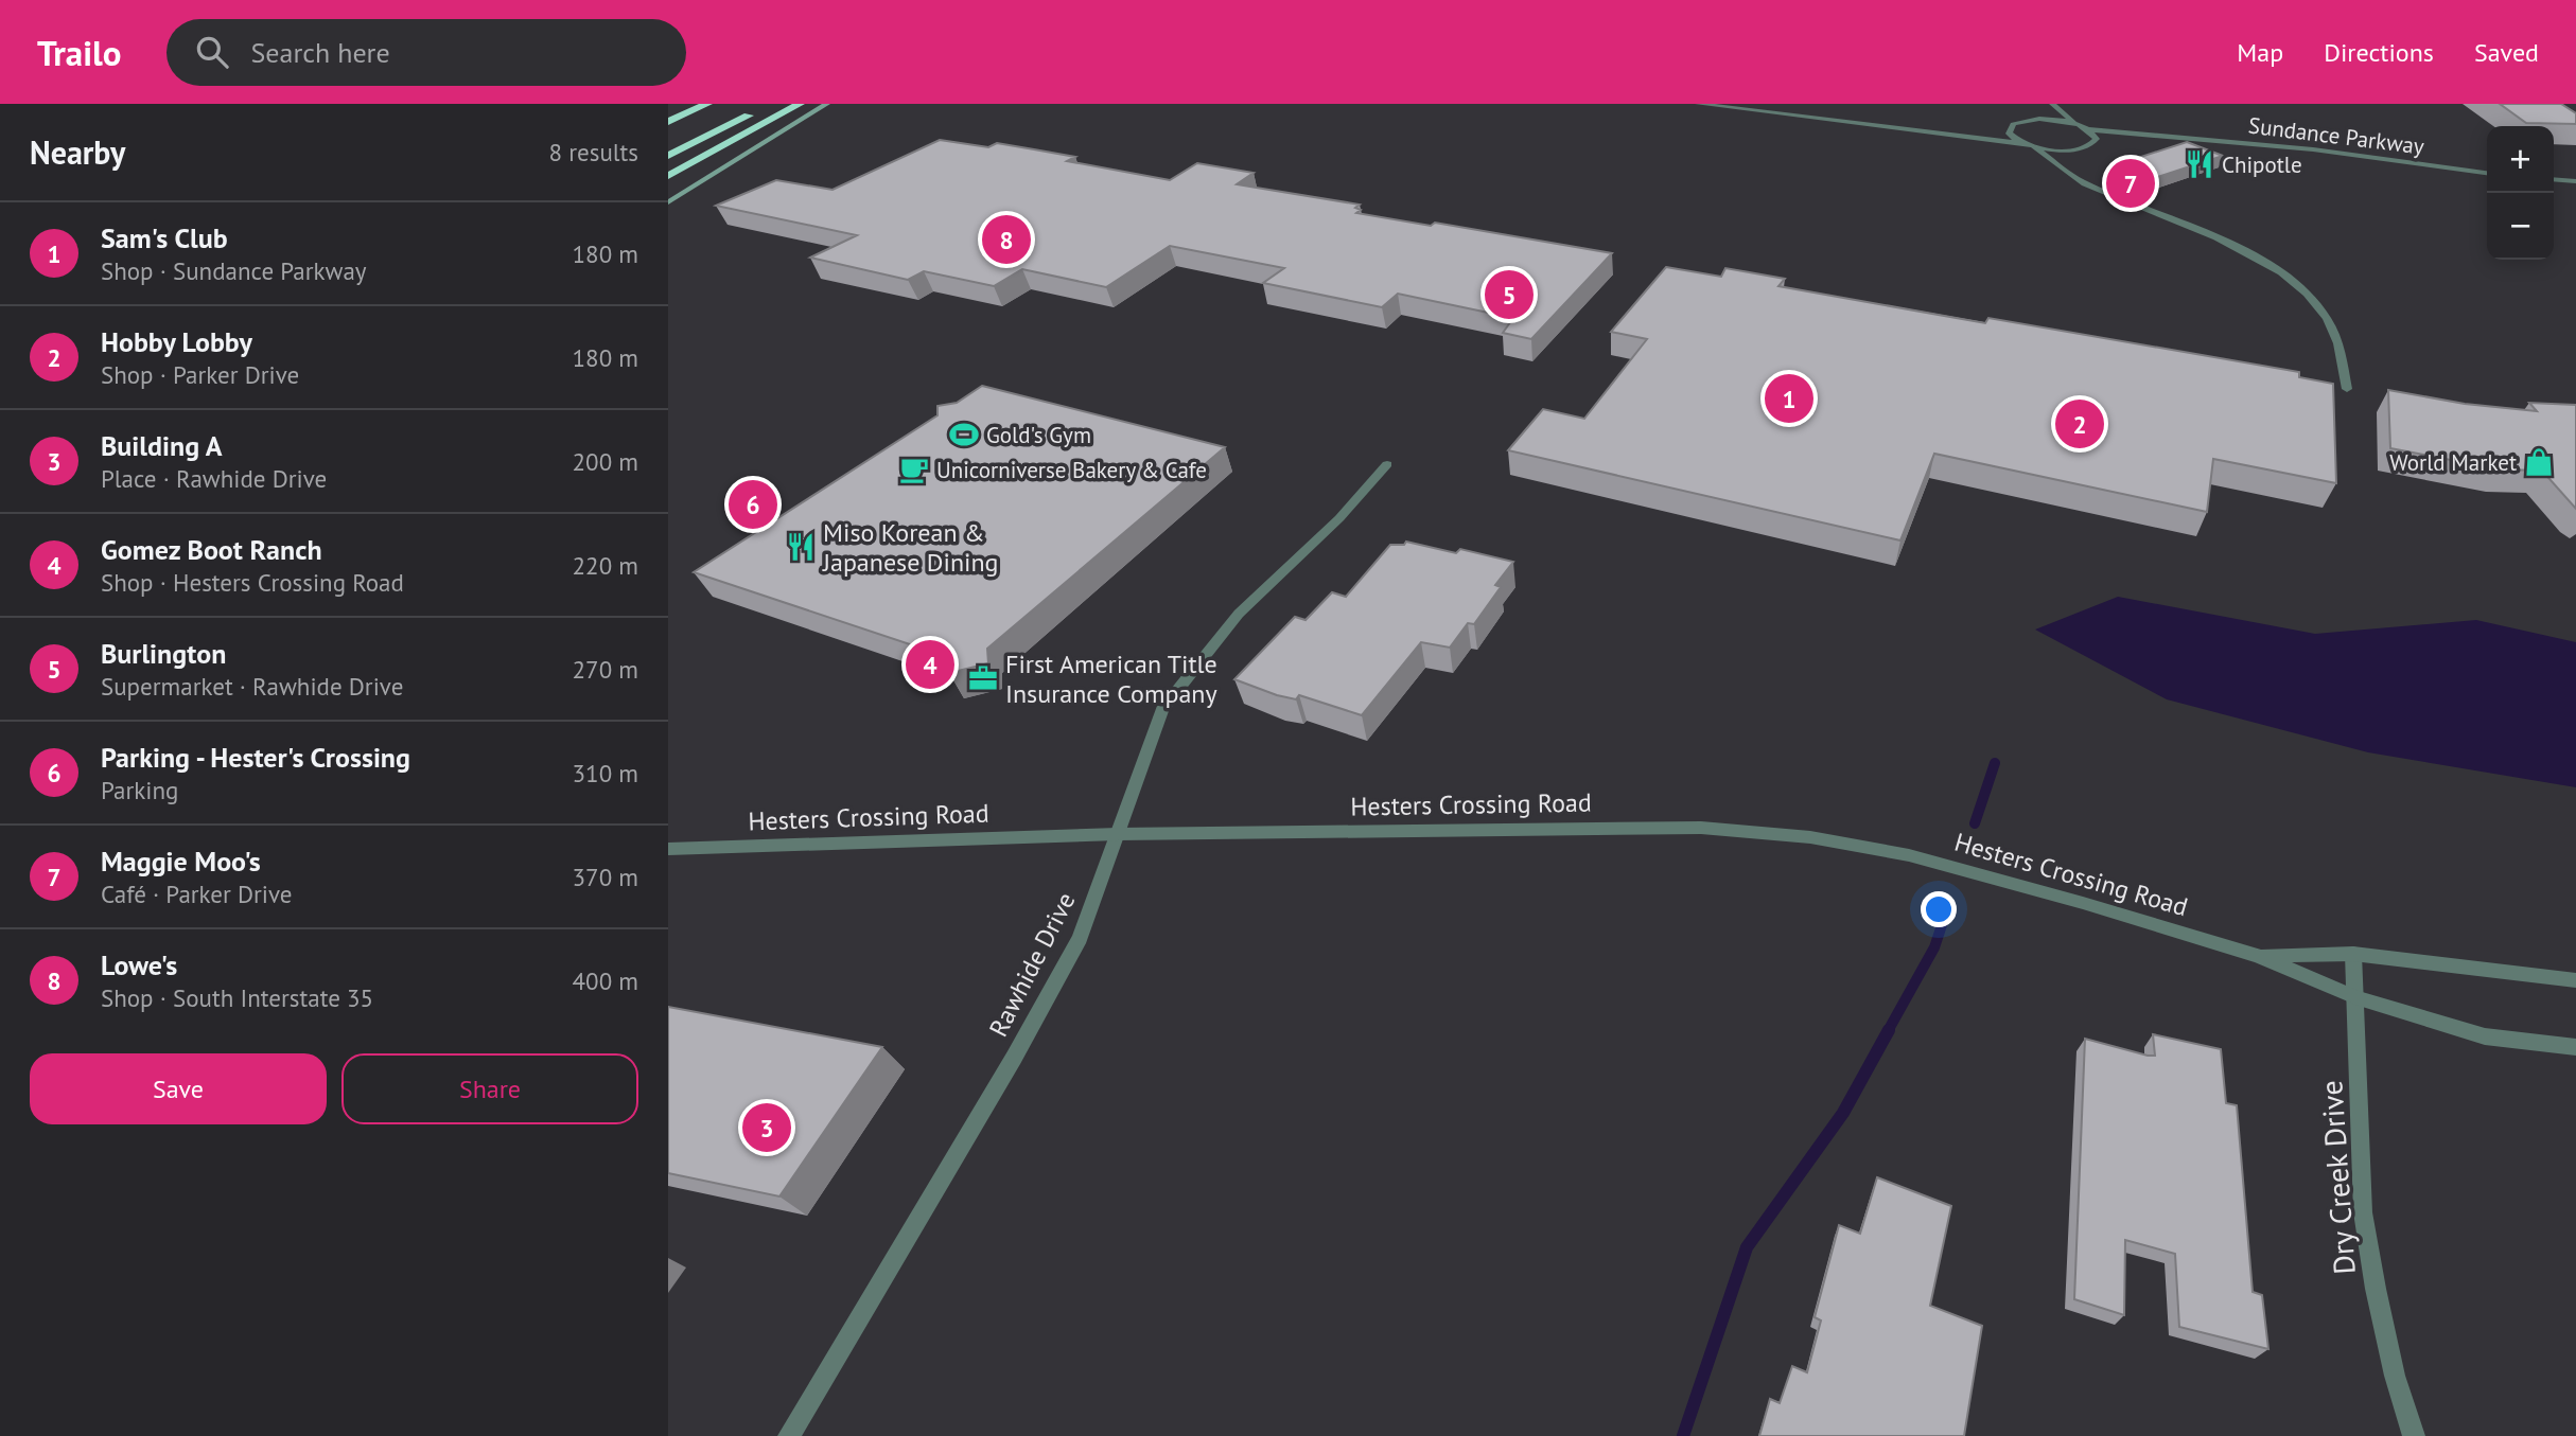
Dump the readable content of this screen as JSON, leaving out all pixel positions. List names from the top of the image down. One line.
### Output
{"streets":{"street":["Sundance Parkway","Hesters Crossing Road","Rawhide Drive","Dry Creek Drive"]},"crossings":[["Hesters Crossing Road","Rawhide Drive"],["Hesters Crossing Road","Dry Creek Drive"]],"places":{"restaurant":["Chipotle","Miso Korean & Japanese Dining"],"sports":["Gold's Gym"],"shop":["World Market"],"cafe":["Unicorniverse Bakery & Cafe"],"office":["First American Title Insurance Company"]},"page":{"header":"Trailo","search":"Search here","nav":["Map","Directions","Saved"],"heading":["Nearby","8 results"],"map_buttons":["+","−"],"pins":["7","8","5","1","2","6","4","3"],"list":[{"mark":"1","name":"Sam's Club","note":"Shop · Sundance Parkway","value":"180 m"},{"mark":"2","name":"Hobby Lobby","note":"Shop · Parker Drive","value":"180 m"},{"mark":"3","name":"Building A","note":"Place · Rawhide Drive","value":"200 m"},{"mark":"4","name":"Gomez Boot Ranch","note":"Shop · Hesters Crossing Road","value":"220 m"},{"mark":"5","name":"Burlington","note":"Supermarket · Rawhide Drive","value":"270 m"},{"mark":"6","name":"Parking - Hester's Crossing","note":"Parking","value":"310 m"},{"mark":"7","name":"Maggie Moo's","note":"Café · Parker Drive","value":"370 m"},{"mark":"8","name":"Lowe's","note":"Shop · South Interstate 35","value":"400 m"}],"buttons":["Save","Share"]}}
